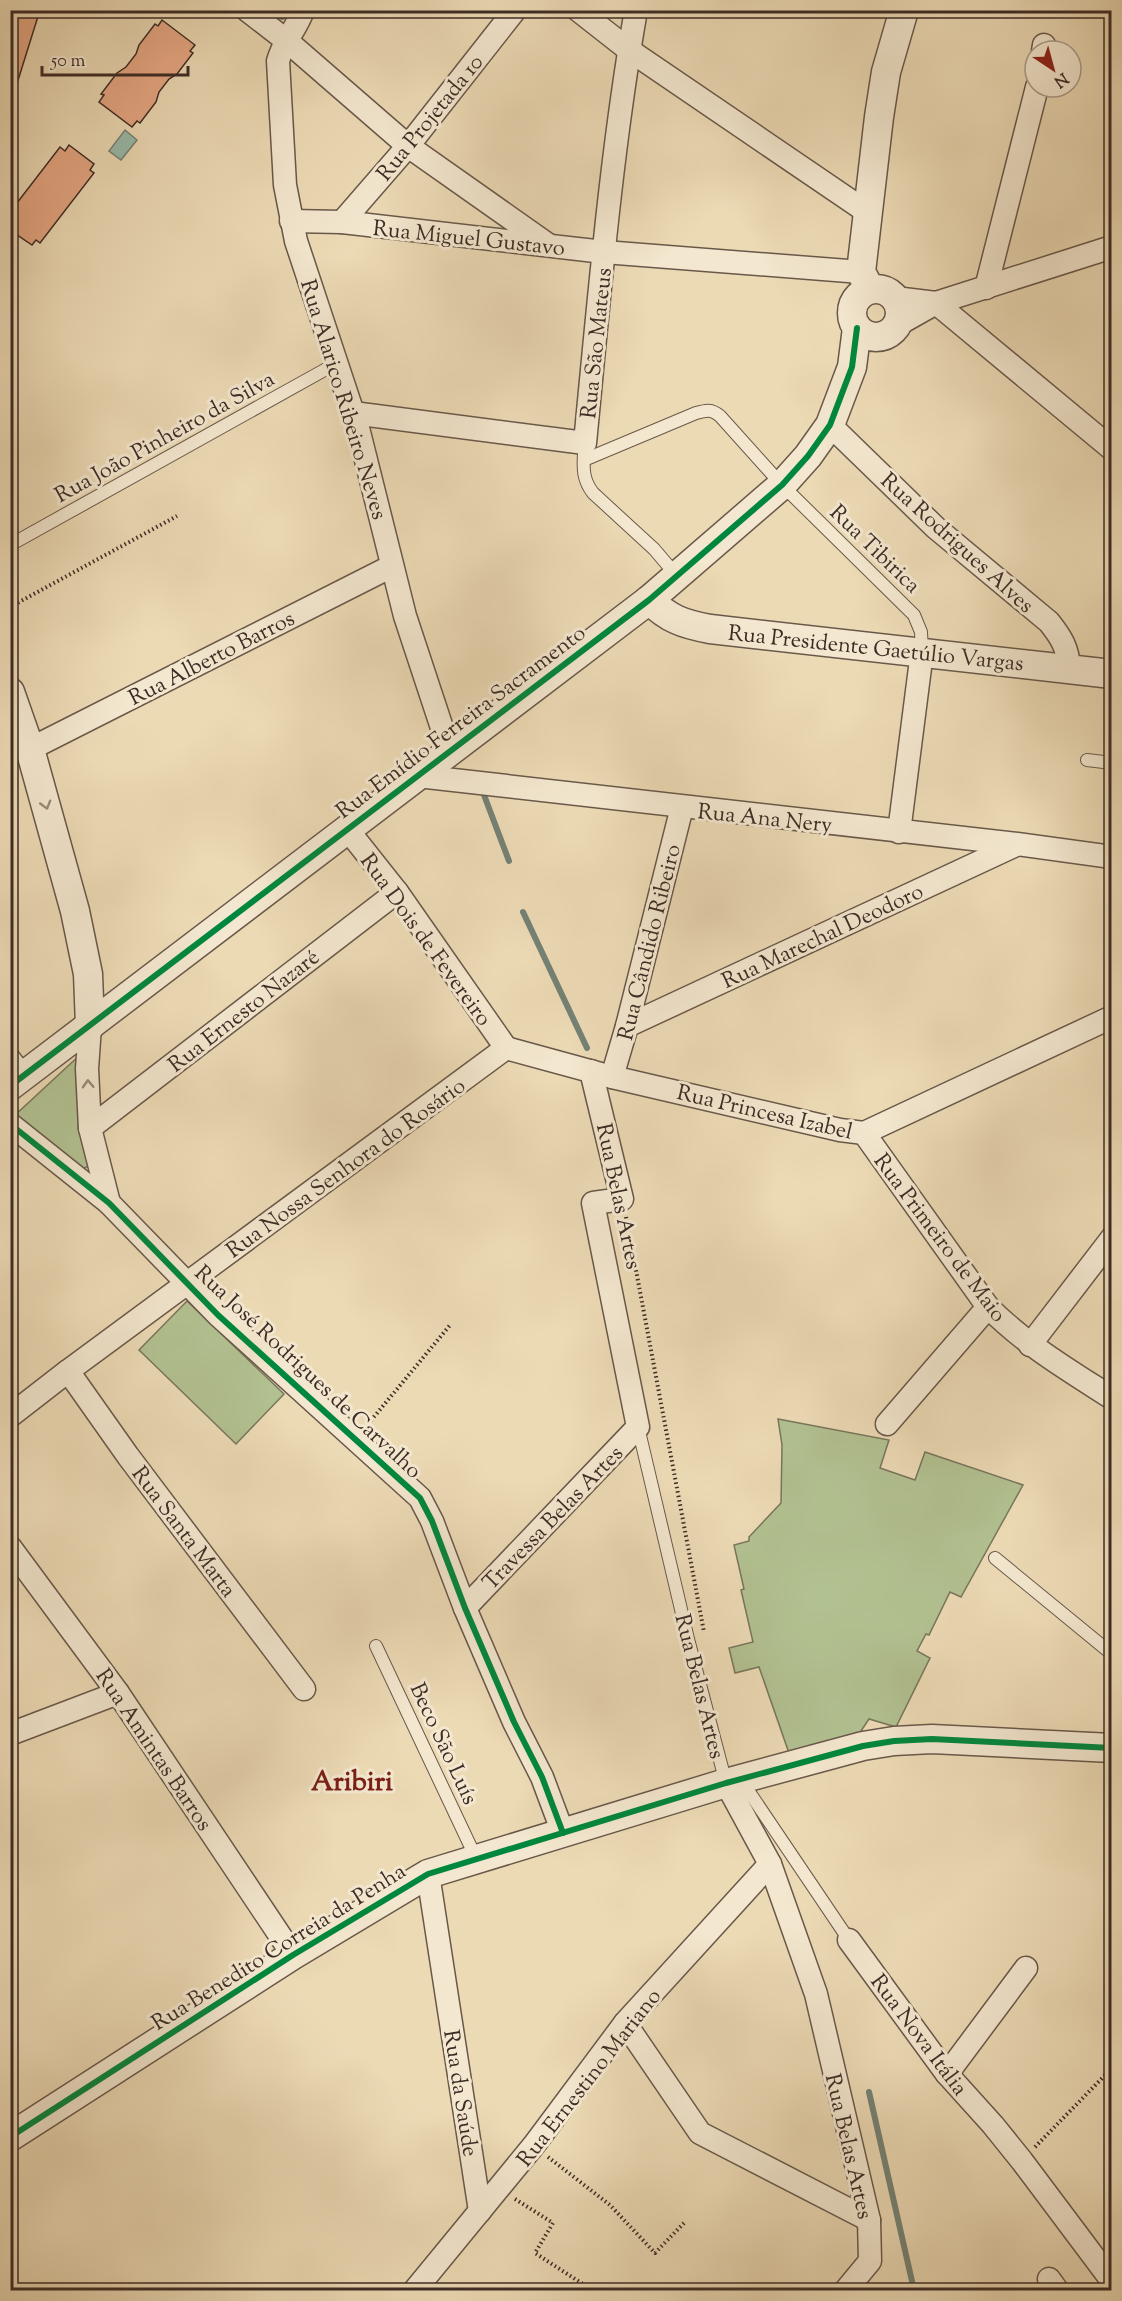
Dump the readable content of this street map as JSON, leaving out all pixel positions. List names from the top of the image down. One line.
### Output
{"streets":{"street":["Rua Projetada 10","Rua Miguel Gustavo","Rua São Mateus","Rua Alarico Ribeiro Neves","Rua Rodrigues Alves","Rua Presidente Gaetúlio Vargas","Rua Alberto Barros","Rua Emídio Ferreira Sacramento","Rua Ana Nery","Rua Marechal Deodoro","Rua Dois de Fevereiro","Rua Cândido Ribeiro","Rua Ernesto Nazaré","Rua Princesa Izabel","Rua Nossa Senhora do Rosário","Rua Belas Artes","Rua Primeiro de Maio","Rua José Rodrigues de Carvalho","Travessa Belas Artes","Rua Santa Marta","Rua Amintas Barros","Rua Benedito Correia da Penha","Rua Nova Itália","Rua Ernestino Mariano","Rua da Saúde"],"lane":["Rua João Pinheiro da Silva","Rua Tibirica","Beco São Luís"]},"crossings":[["Rua Projetada 10","Rua Miguel Gustavo"],["Rua Miguel Gustavo","Rua São Mateus"],["Rua Miguel Gustavo","Rua Alarico Ribeiro Neves"],["Rua Miguel Gustavo","Rua Emídio Ferreira Sacramento"],["Rua São Mateus","Rua Alarico Ribeiro Neves"],["Rua São Mateus","Rua Tibirica"],["Rua Alarico Ribeiro Neves","Rua João Pinheiro da Silva"],["Rua Alarico Ribeiro Neves","Rua Alberto Barros"],["Rua Alarico Ribeiro Neves","Rua Emídio Ferreira Sacramento"],["Rua Rodrigues Alves","Rua Presidente Gaetúlio Vargas"],["Rua Rodrigues Alves","Rua Emídio Ferreira Sacramento"],["Rua Tibirica","Rua Presidente Gaetúlio Vargas"],["Rua Tibirica","Rua Emídio Ferreira Sacramento"],["Rua Presidente Gaetúlio Vargas","Rua Emídio Ferreira Sacramento"],["Rua Emídio Ferreira Sacramento","Rua Ana Nery"],["Rua Emídio Ferreira Sacramento","Rua Dois de Fevereiro"],["Rua Emídio Ferreira Sacramento","Rua José Rodrigues de Carvalho"],["Rua Ana Nery","Rua Marechal Deodoro"],["Rua Ana Nery","Rua Cândido Ribeiro"],["Rua Marechal Deodoro","Rua Cândido Ribeiro"],["Rua Dois de Fevereiro","Rua Ernesto Nazaré"],["Rua Dois de Fevereiro","Rua Princesa Izabel"],["Rua Dois de Fevereiro","Rua Nossa Senhora do Rosário"],["Rua Cândido Ribeiro","Rua Princesa Izabel"],["Rua Cândido Ribeiro","Rua Belas Artes"],["Rua Ernesto Nazaré","Rua José Rodrigues de Carvalho"],["Rua Princesa Izabel","Rua Nossa Senhora do Rosário"],["Rua Princesa Izabel","Rua Belas Artes"],["Rua Princesa Izabel","Rua Primeiro de Maio"],["Rua Nossa Senhora do Rosário","Rua José Rodrigues de Carvalho"],["Rua Nossa Senhora do Rosário","Rua Santa Marta"],["Rua Belas Artes","Travessa Belas Artes"],["Rua Belas Artes","Rua Benedito Correia da Penha"],["Rua Belas Artes","Rua Nova Itália"],["Rua Belas Artes","Rua Ernestino Mariano"],["Rua José Rodrigues de Carvalho","Travessa Belas Artes"],["Rua José Rodrigues de Carvalho","Rua Benedito Correia da Penha"],["Beco São Luís","Rua Benedito Correia da Penha"],["Rua Amintas Barros","Rua Benedito Correia da Penha"],["Rua Benedito Correia da Penha","Rua Nova Itália"],["Rua Benedito Correia da Penha","Rua da Saúde"],["Rua Ernestino Mariano","Rua da Saúde"]],"districts":["Aribiri"],"scale_bar":"50 m","north":"bottom right"}
